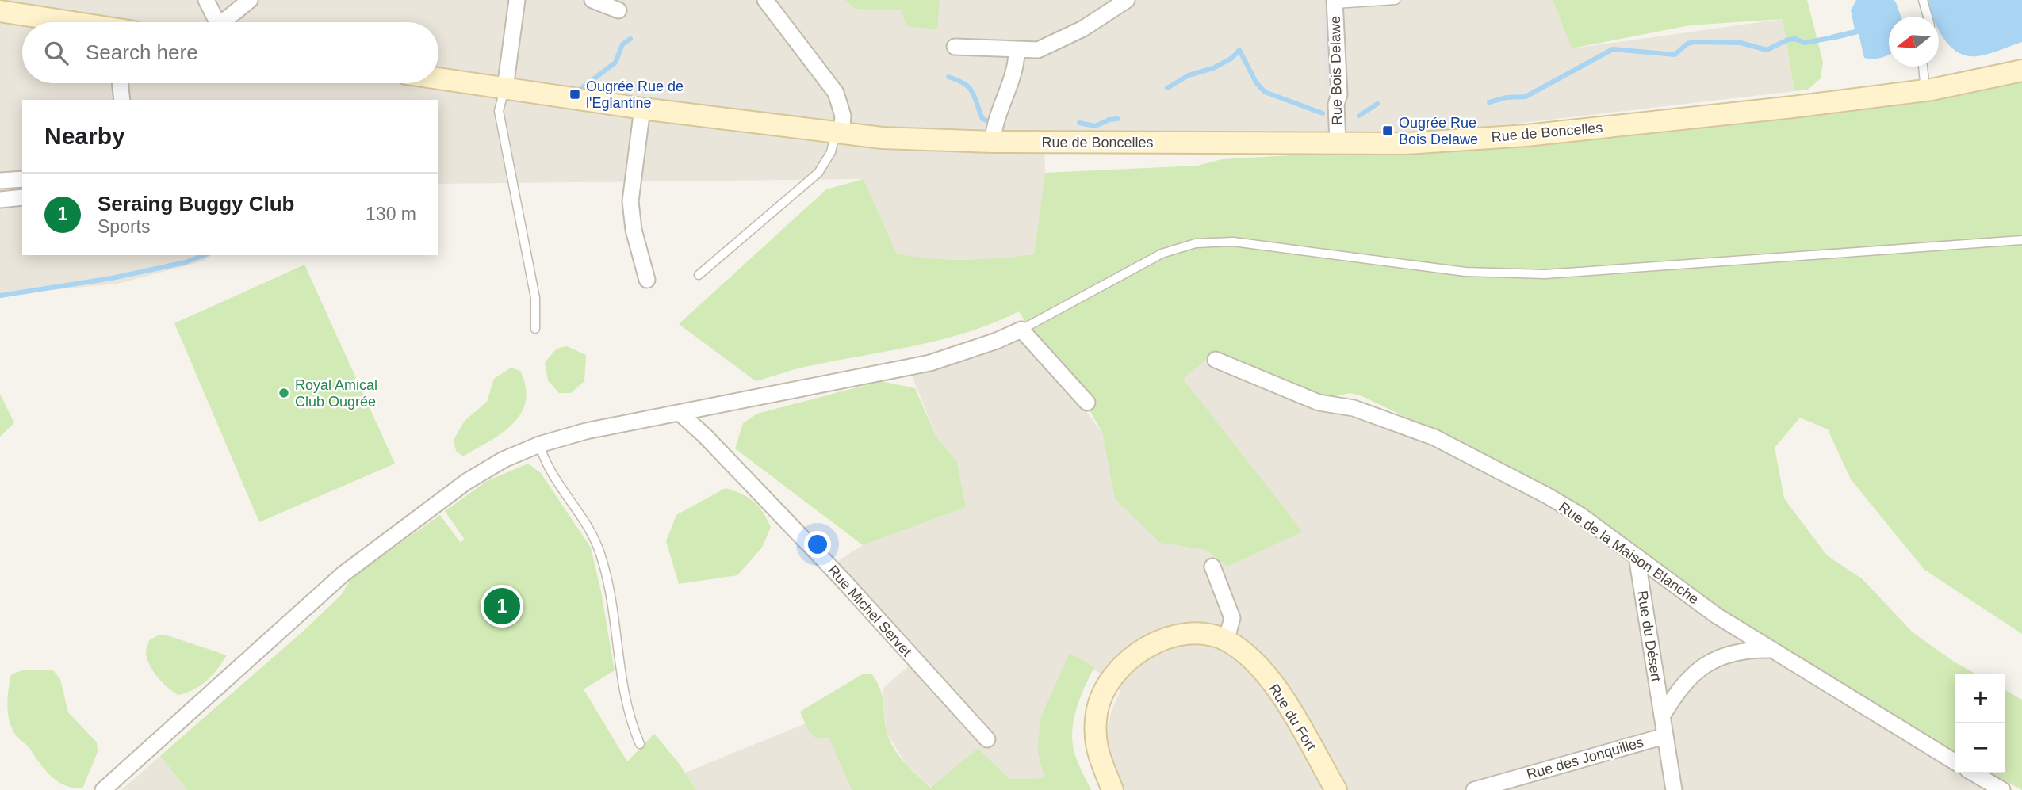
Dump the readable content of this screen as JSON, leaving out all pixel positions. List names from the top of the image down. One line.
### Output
{"streets":{"main road":["Rue de Boncelles","Rue du Fort"],"street":["Rue Bois Delawe","Rue de la Maison Blanche","Rue Michel Servet","Rue du Désert","Rue des Jonquilles"]},"crossings":[["Rue Bois Delawe","Rue de Boncelles"],["Rue de la Maison Blanche","Rue du Désert"],["Rue du Désert","Rue des Jonquilles"]],"places":{"transit":["Ougrée Rue de l'Eglantine","Ougrée Rue Bois Delawe"],"other":["Royal Amical Club Ougrée"]},"north":"left","page":{"search":"Search here","heading":"Nearby","list":[{"mark":"1","name":"Seraing Buggy Club","note":"Sports","value":"130 m"}],"pins":"1","map_buttons":["+","−"]}}
